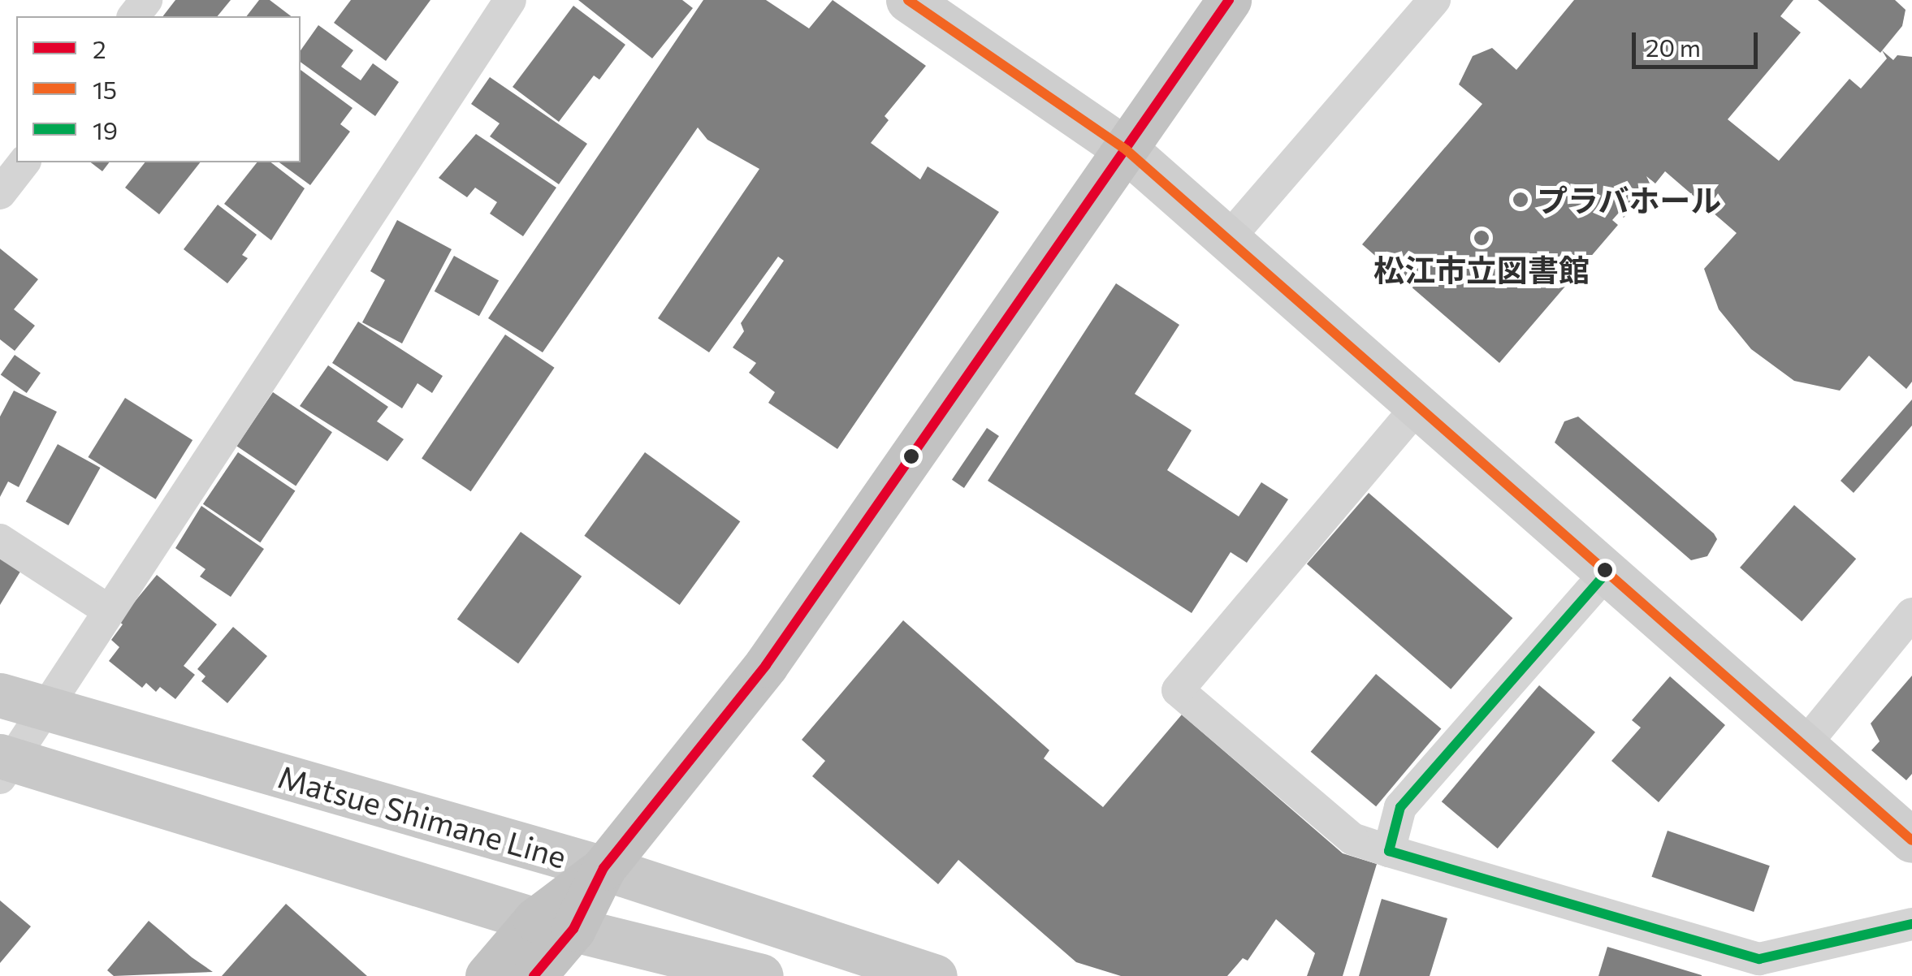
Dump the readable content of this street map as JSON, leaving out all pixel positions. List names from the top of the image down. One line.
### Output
{"streets":{"main road":["Matsue Shimane Line"]},"places":["プラバホール","松江市立図書館"],"lines":["transit line 2","transit line 15","transit line 19"],"legend":["2","15","19"],"scale_bar":"20 m"}
